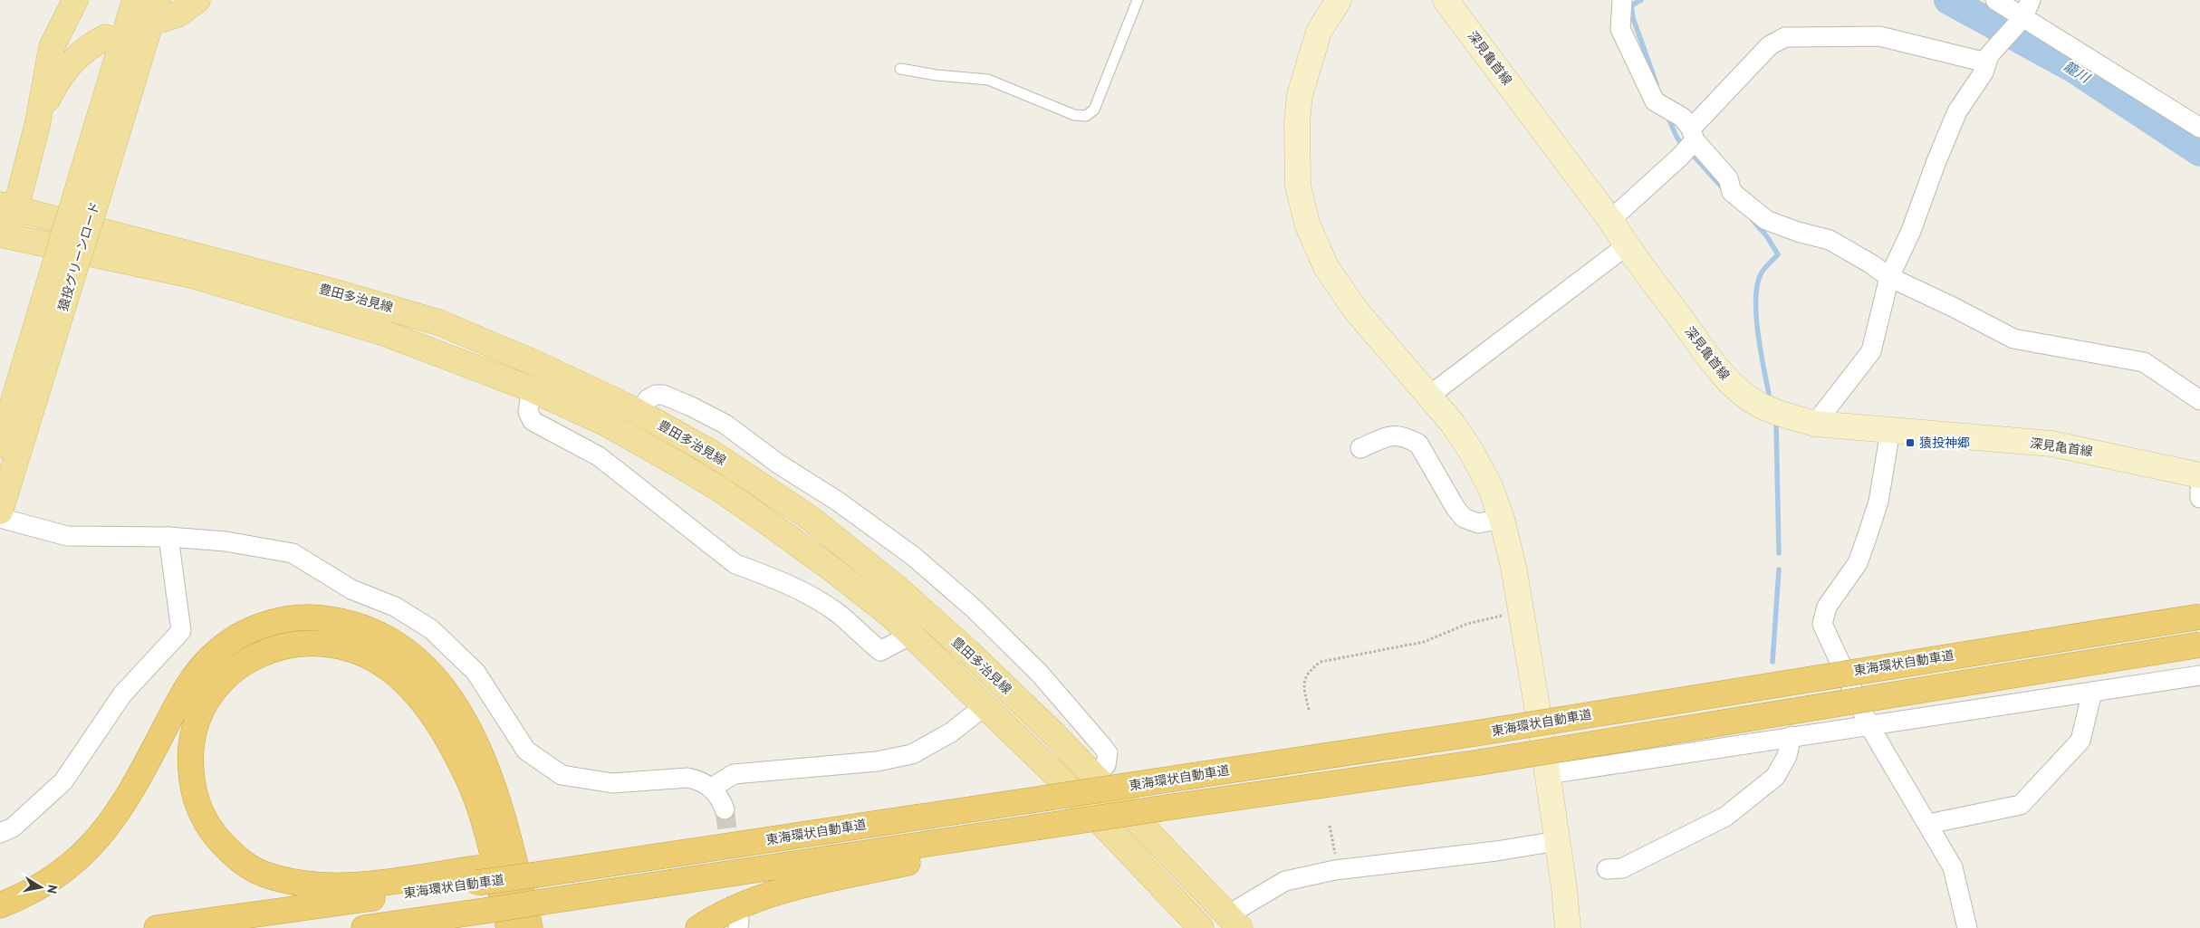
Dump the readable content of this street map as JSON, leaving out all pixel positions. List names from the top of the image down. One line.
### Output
{"streets":{"highway":["東海環状自動車道"],"main road":["猿投グリーンロード","豊田多治見線"],"street":["深見亀首線"]},"water":["籠川"],"places":{"transit":["猿投神郷"]},"north":"right"}
